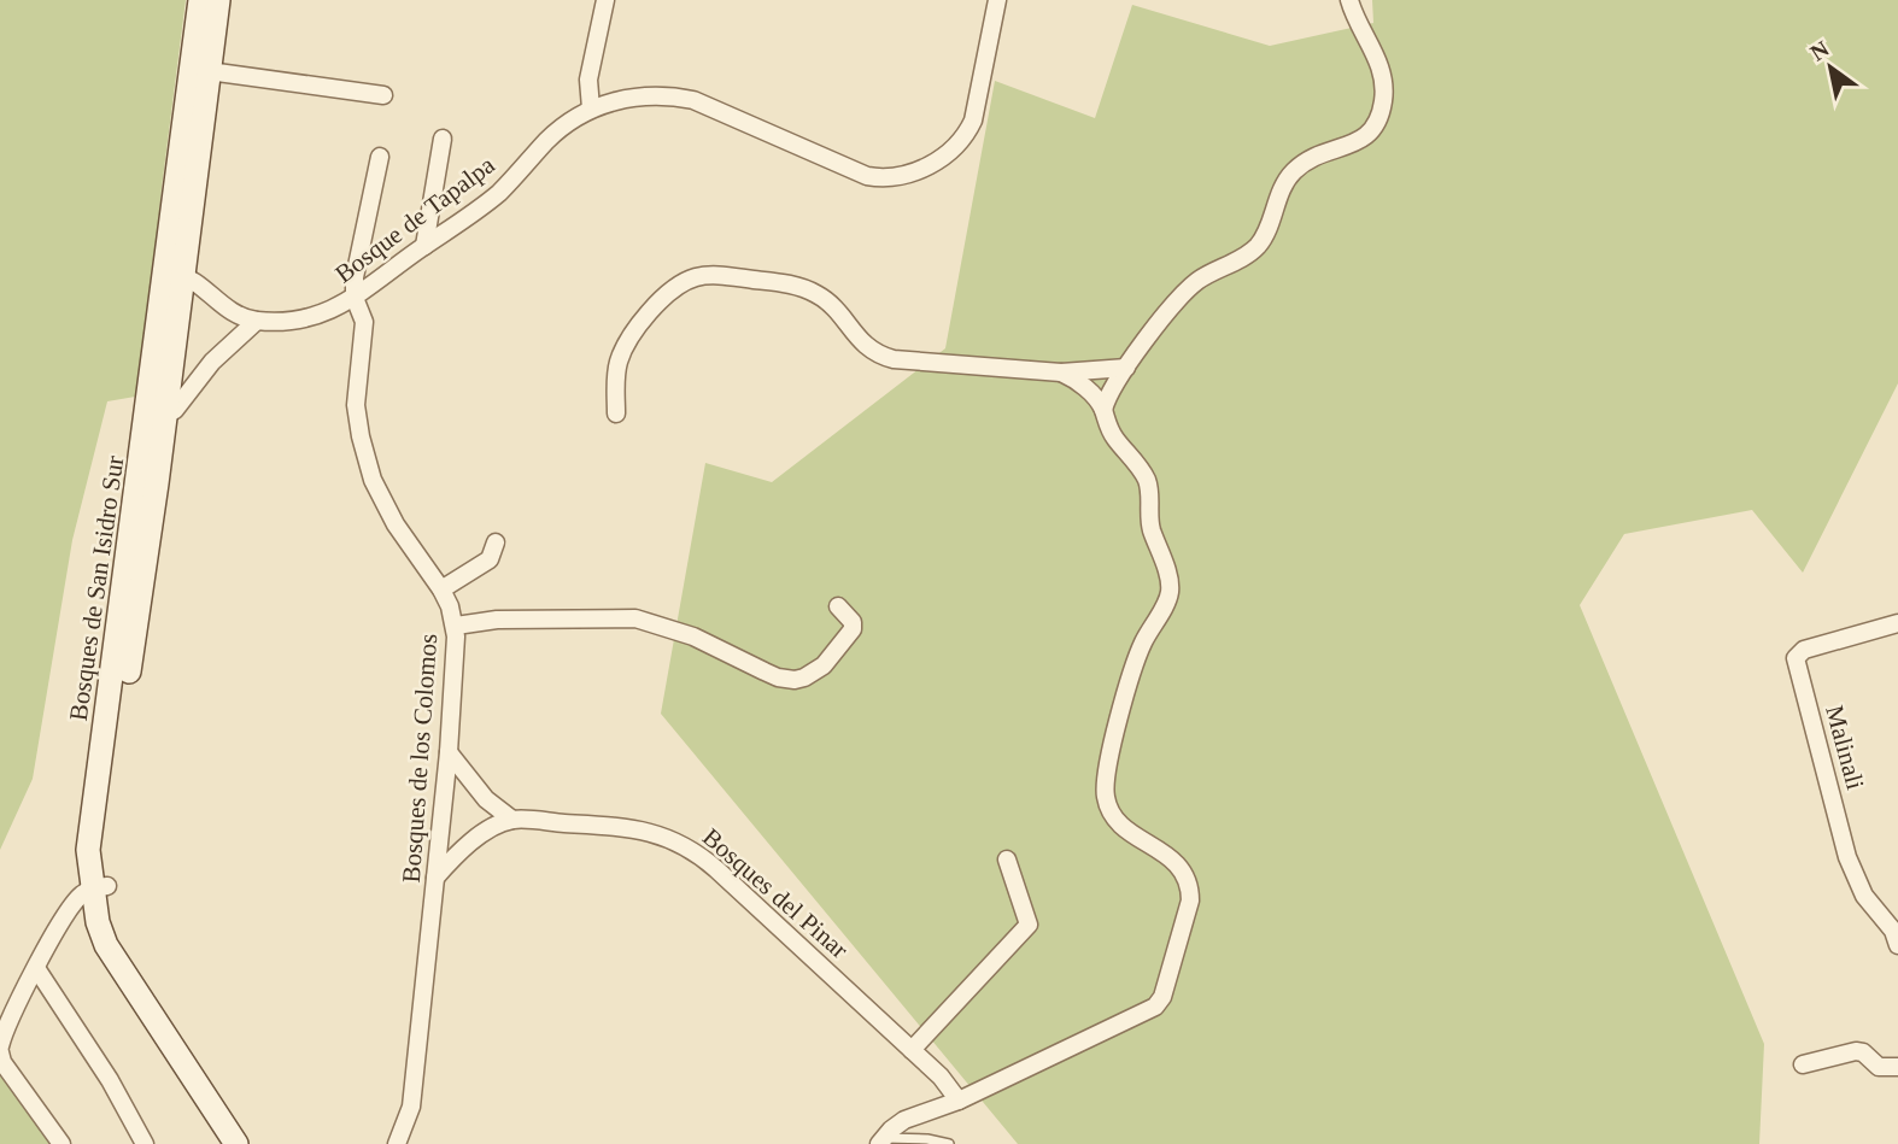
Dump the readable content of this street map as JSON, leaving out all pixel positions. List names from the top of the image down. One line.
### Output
{"streets":{"main road":["Bosques de San Isidro Sur"],"street":["Bosque de Tapalpa","Malinali","Bosques de los Colomos","Bosques del Pinar"]},"crossings":[["Bosque de Tapalpa","Bosques de los Colomos"]],"north":"top left"}
